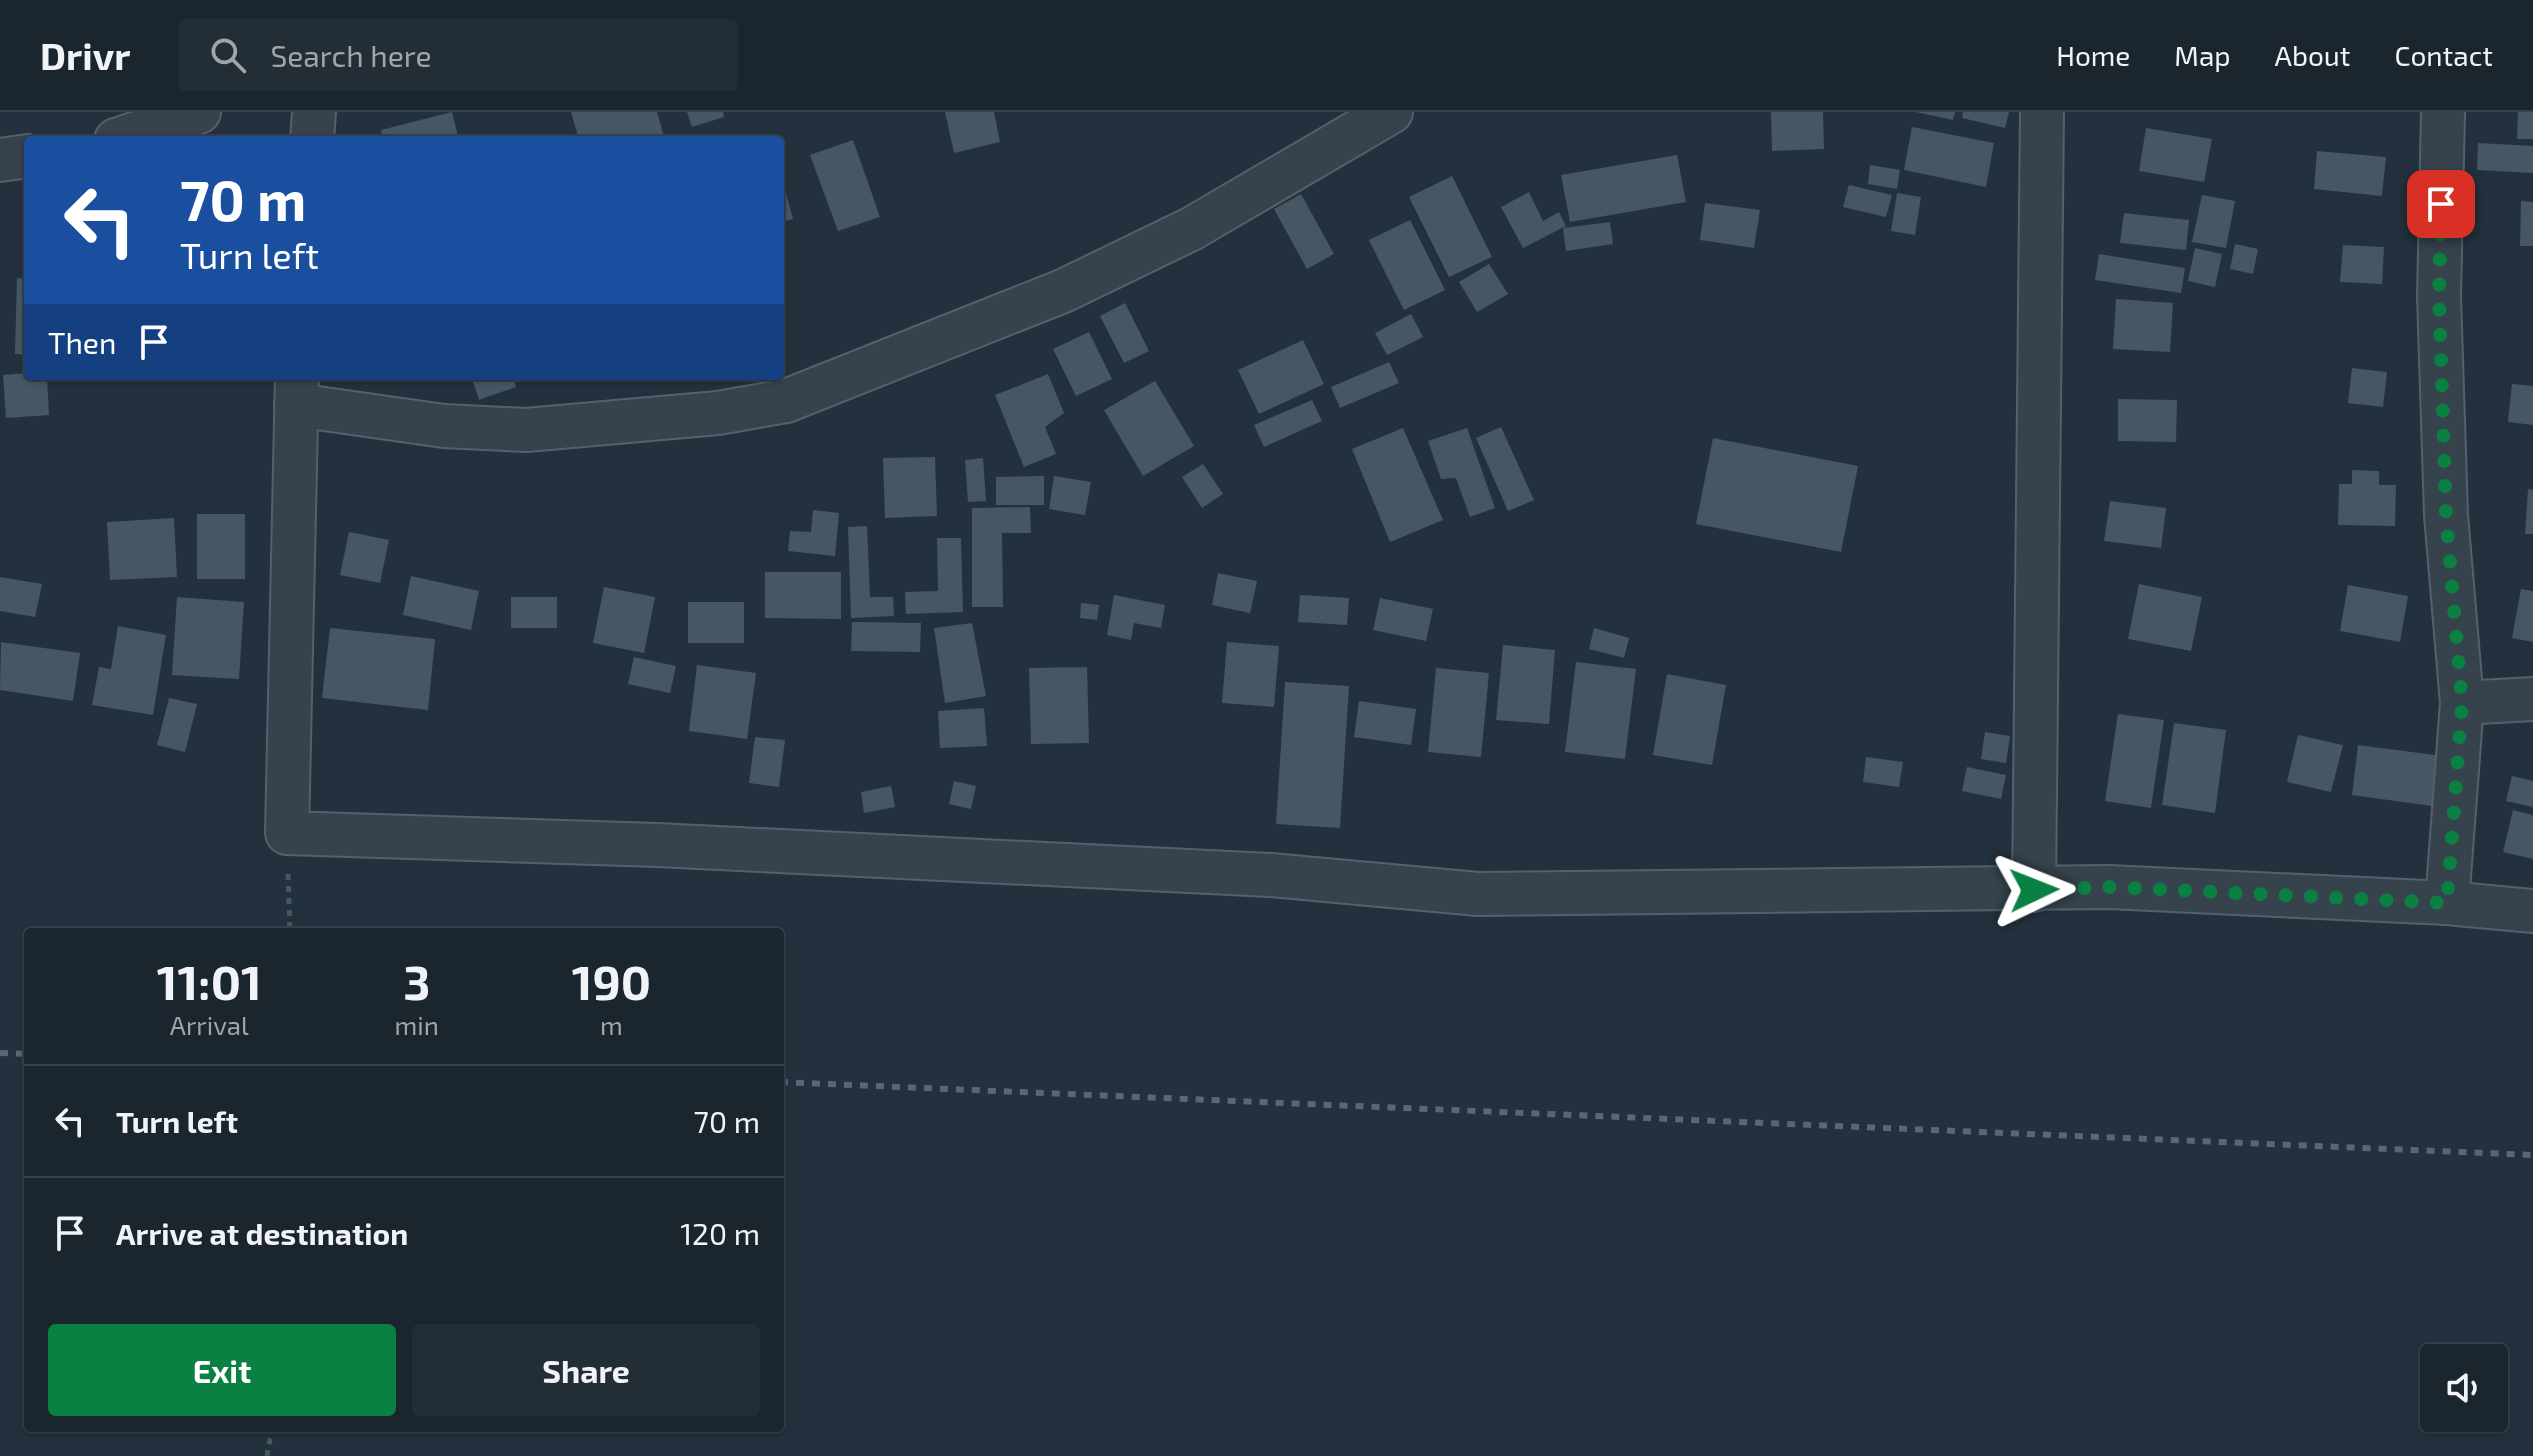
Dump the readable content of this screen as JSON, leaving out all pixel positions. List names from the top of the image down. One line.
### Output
{"page":{"header":"Drivr","search":"Search here","nav":["Home","Map","About","Contact"],"turn":["70 m","Turn left"],"then":"Then","eta":["11:01","Arrival","3","min","190","m"],"list":[{"name":"Turn left","value":"70 m"},{"name":"Arrive at destination","value":"120 m"}],"buttons":["Exit","Share"]}}
